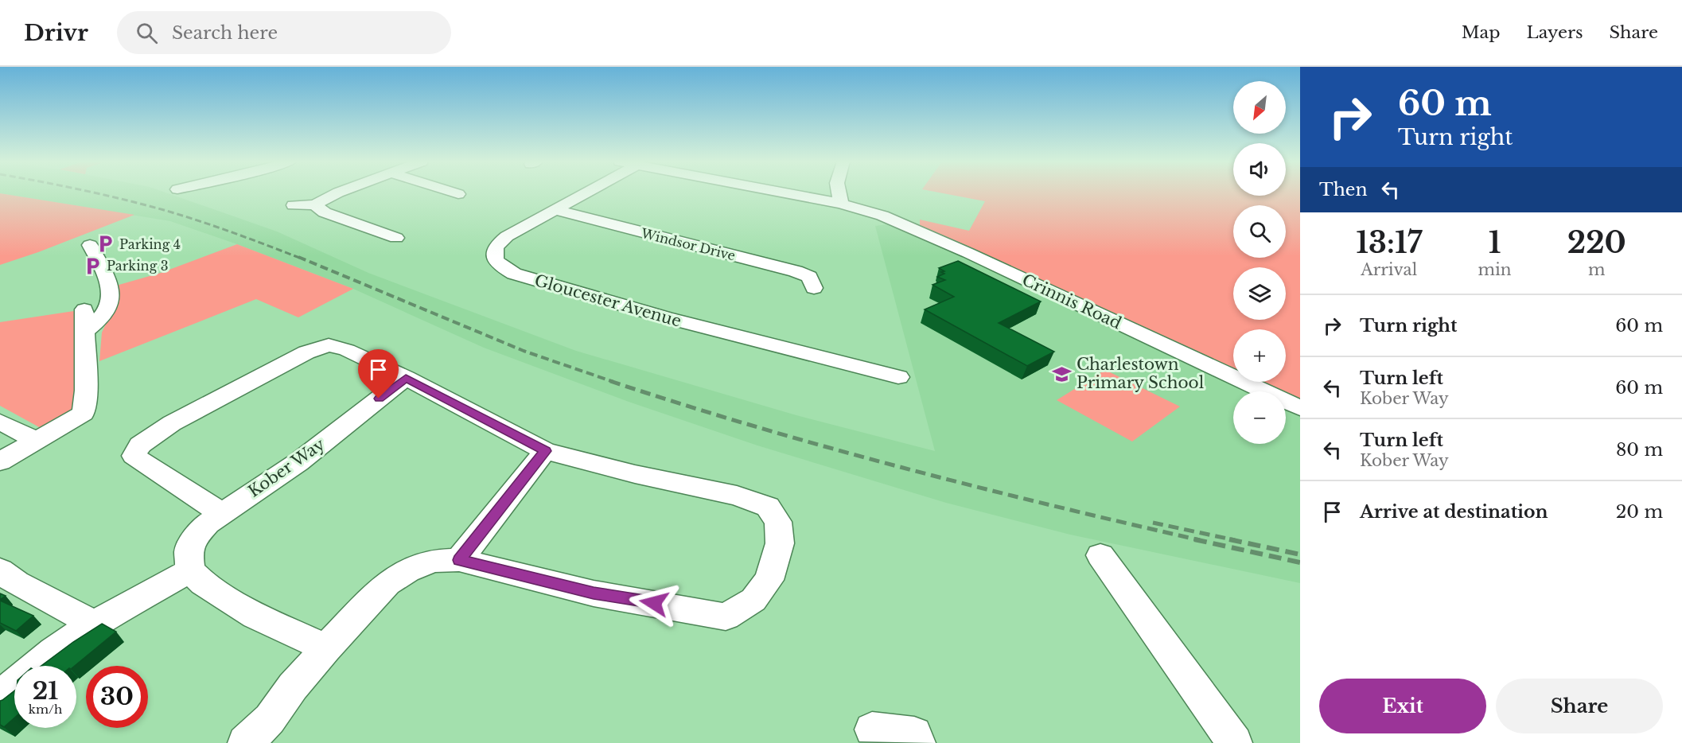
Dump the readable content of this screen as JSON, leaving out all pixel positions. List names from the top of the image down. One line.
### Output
{"streets":{"street":["Windsor Drive","Gloucester Avenue","Crinnis Road","Kober Way"]},"crossings":[["Windsor Drive","Gloucester Avenue"]],"places":{"parking":["Parking 4","Parking 3"],"school or university":["Charlestown Primary School"]},"north":"bottom left","page":{"header":"Drivr","search":"Search here","nav":["Map","Layers","Share"],"turn":["60 m","Turn right"],"map_buttons":["+","−"],"then":"Then","eta":["13:17","Arrival","1","min","220","m"],"list":[{"name":"Turn right","value":"60 m"},{"name":"Turn left","note":"Kober Way","value":"60 m"},{"name":"Turn left","note":"Kober Way","value":"80 m"},{"name":"Arrive at destination","value":"20 m"}],"speed":"21 km/h","limit":"30","buttons":["Exit","Share"]}}
